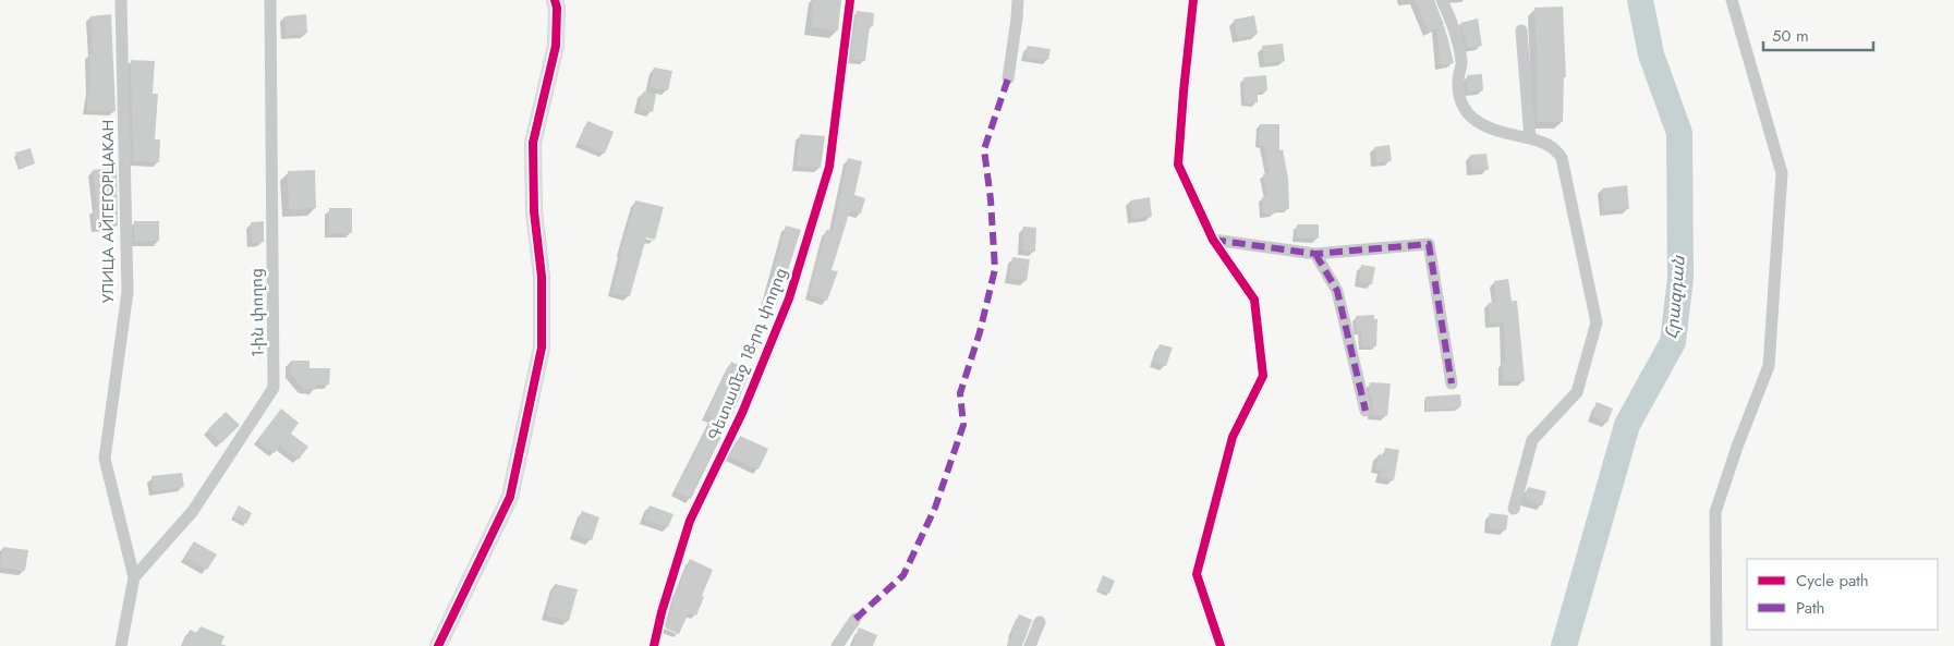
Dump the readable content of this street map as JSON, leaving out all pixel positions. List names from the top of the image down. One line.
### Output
{"streets":{"street":["УЛИЦА АЙГЕГОРЦАКАН","1-ին փողոց","Գետամեջ 18-րդ փողոց"]},"crossings":[["УЛИЦА АЙГЕГОРЦАКАН","1-ին փողոց"]],"water":["Հրազդան"],"legend":["Cycle path","Path"],"scale_bar":"50 m"}
